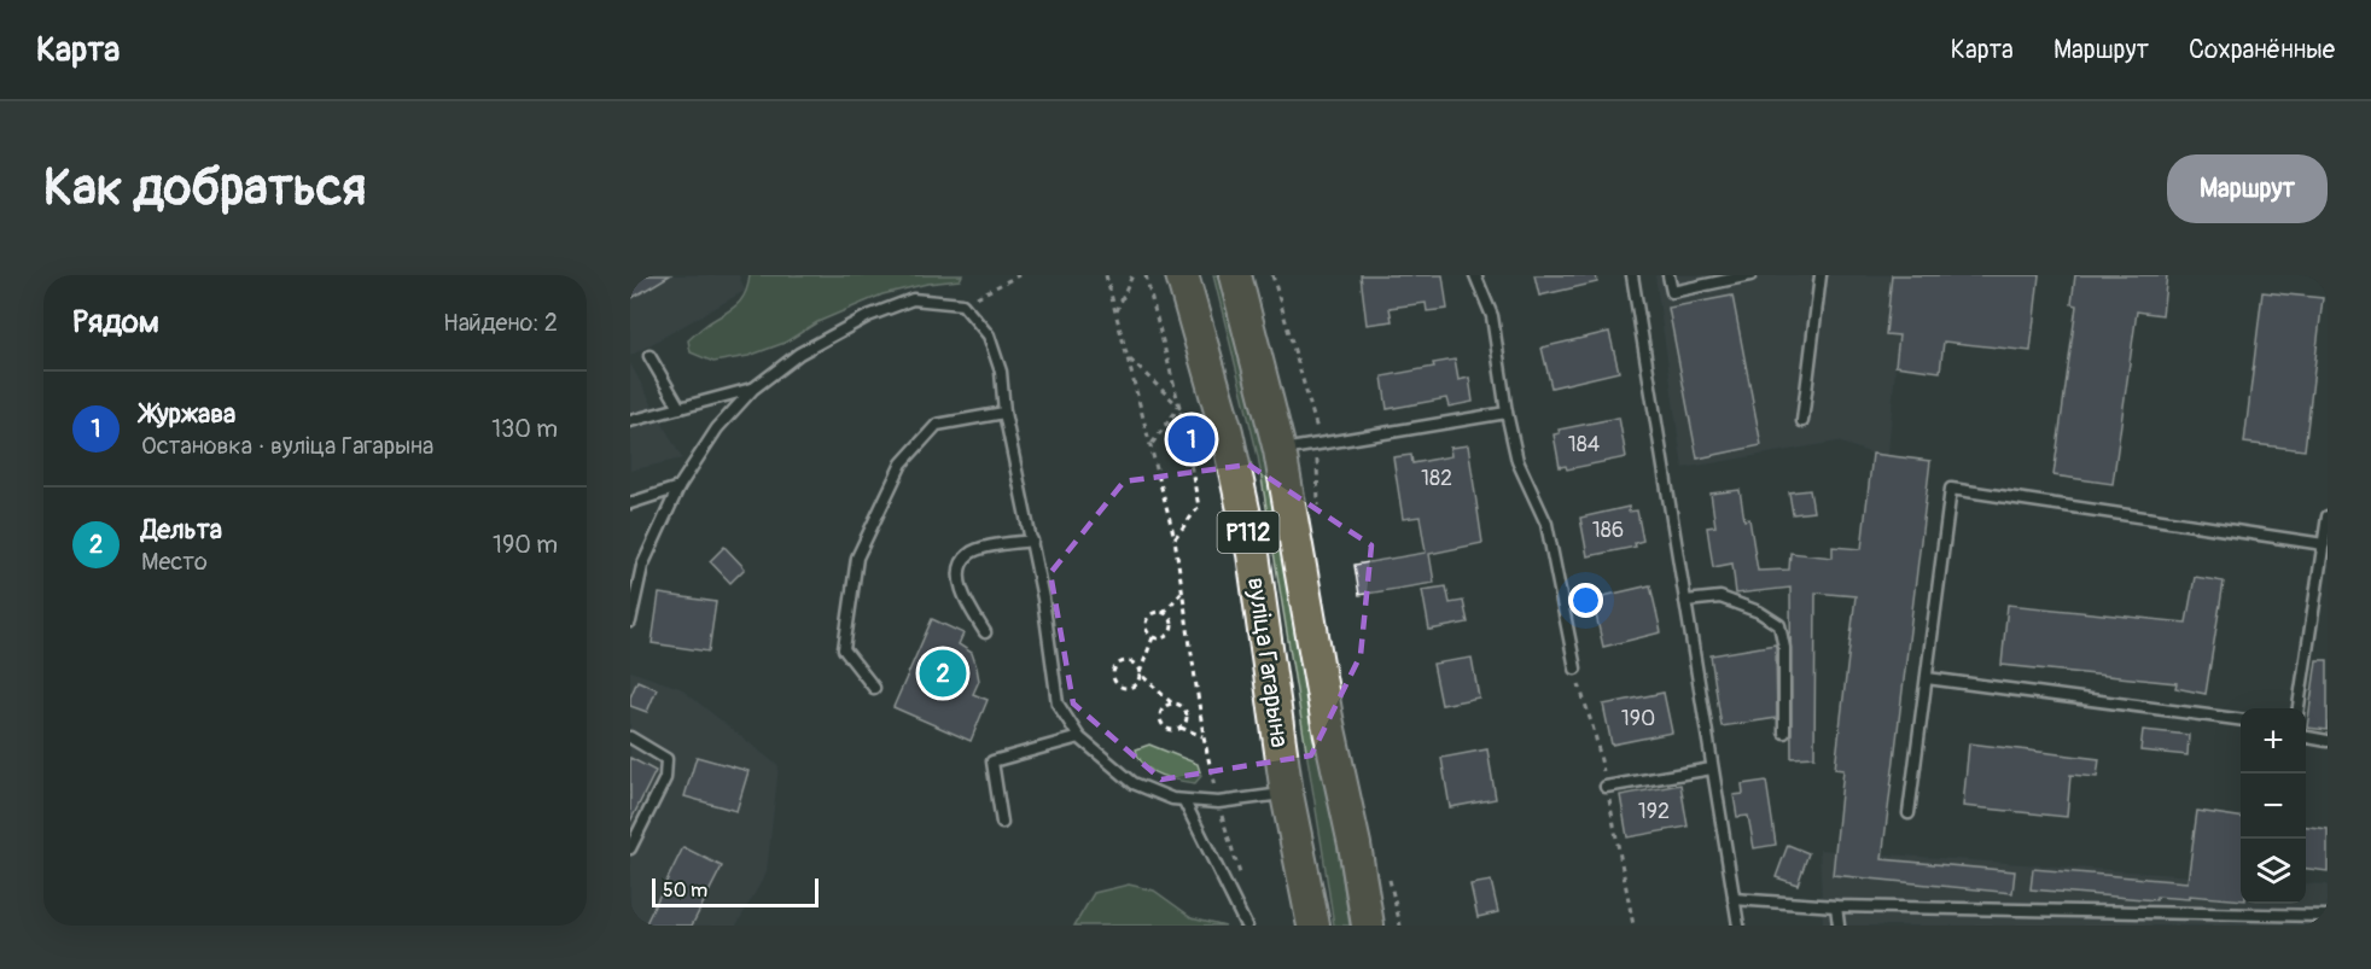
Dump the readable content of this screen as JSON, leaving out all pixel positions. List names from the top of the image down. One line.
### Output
{"streets":{"main road":["Р112","вуліца Гагарына"]},"house_numbers":["184","182","186","190","192"],"scale_bar":"50 m","page":{"header":"Карта","nav":["Карта","Маршрут","Сохранённые"],"buttons":"Маршрут","title":"Как добраться","heading":["Рядом","Найдено: 2"],"list":[{"mark":"1","name":"Журжава","note":"Остановка · вуліца Гагарына","value":"130 m"},{"mark":"2","name":"Дельта","note":"Место","value":"190 m"}],"pins":["1","2"],"map_buttons":["+","−"],"scale":"50 m"}}
